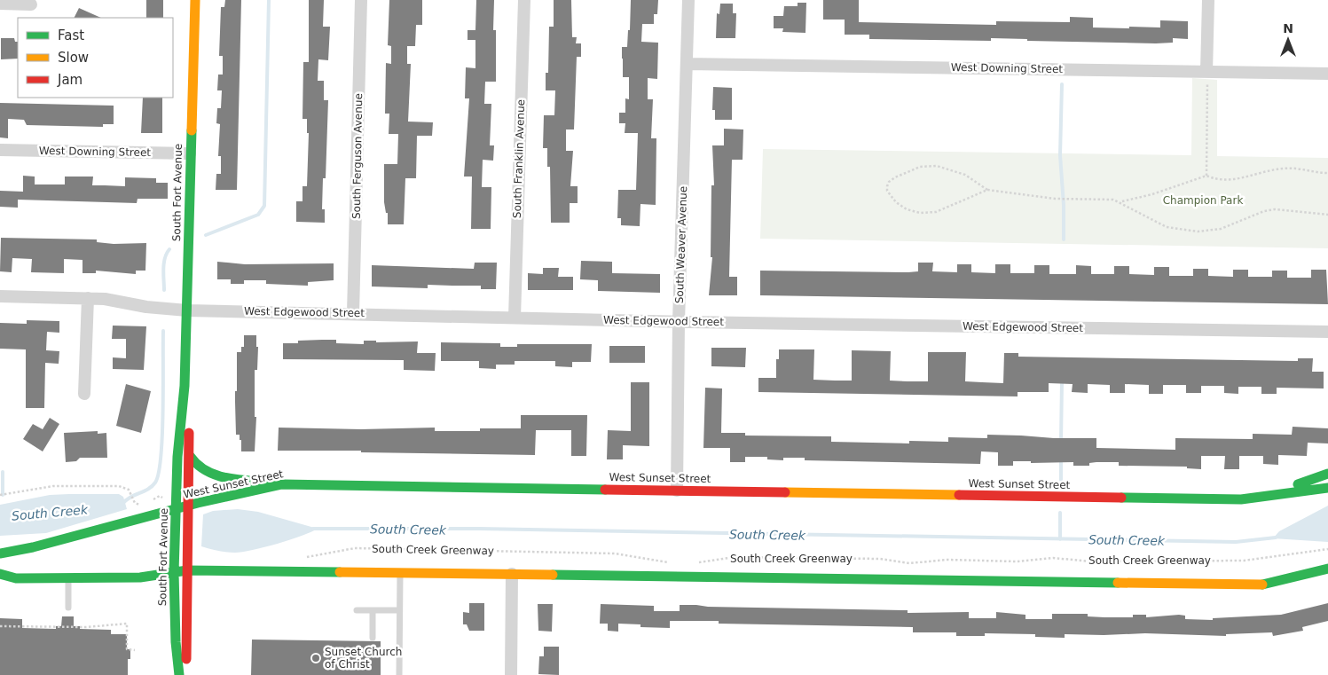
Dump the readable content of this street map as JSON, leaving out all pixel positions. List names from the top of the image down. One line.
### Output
{"streets":{"main road":["South Fort Avenue","West Sunset Street"],"street":["West Downing Street","South Ferguson Avenue","South Franklin Avenue","South Weaver Avenue","West Edgewood Street"],"path":["South Creek Greenway"]},"crossings":[["West Downing Street","South Fort Avenue"],["West Downing Street","South Weaver Avenue"],["South Ferguson Avenue","West Edgewood Street"],["South Franklin Avenue","West Edgewood Street"],["South Fort Avenue","West Edgewood Street"],["South Fort Avenue","West Sunset Street"],["South Weaver Avenue","West Edgewood Street"],["South Weaver Avenue","West Sunset Street"]],"water":["South Creek"],"parks":["Champion Park"],"places":["Sunset Church of Christ"],"legend":["Fast","Slow","Jam"],"north":"top"}
